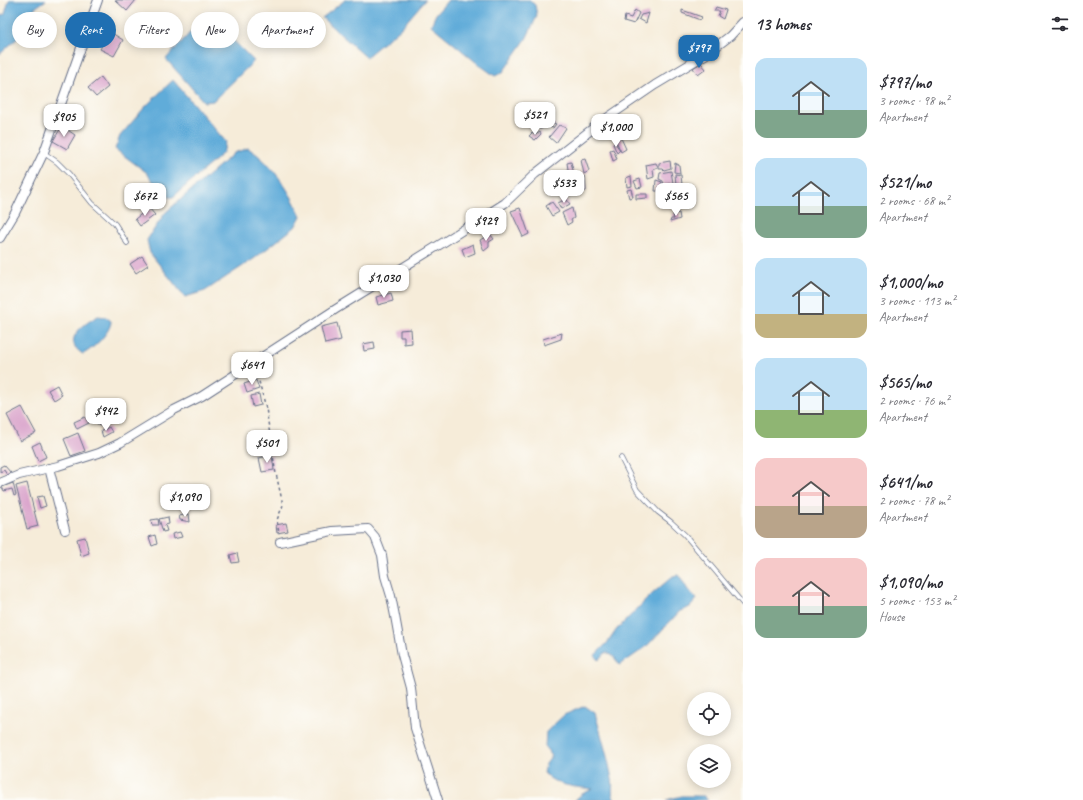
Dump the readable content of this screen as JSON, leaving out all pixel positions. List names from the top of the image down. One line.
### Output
{"page":{"heading":"13 homes","chip":["Buy","Rent","Filters","New","Apartment"],"price":["$797","$521","$905","$1,000","$533","$672","$565","$929","$1,030","$641","$942","$501","$1,090"],"list":[{"name":"$797/mo","note":"3 rooms · 98 m² · Apartment"},{"name":"$521/mo","note":"2 rooms · 68 m² · Apartment"},{"name":"$1,000/mo","note":"3 rooms · 113 m² · Apartment"},{"name":"$565/mo","note":"2 rooms · 76 m² · Apartment"},{"name":"$641/mo","note":"2 rooms · 78 m² · Apartment"},{"name":"$1,090/mo","note":"5 rooms · 153 m² · House"}]}}
